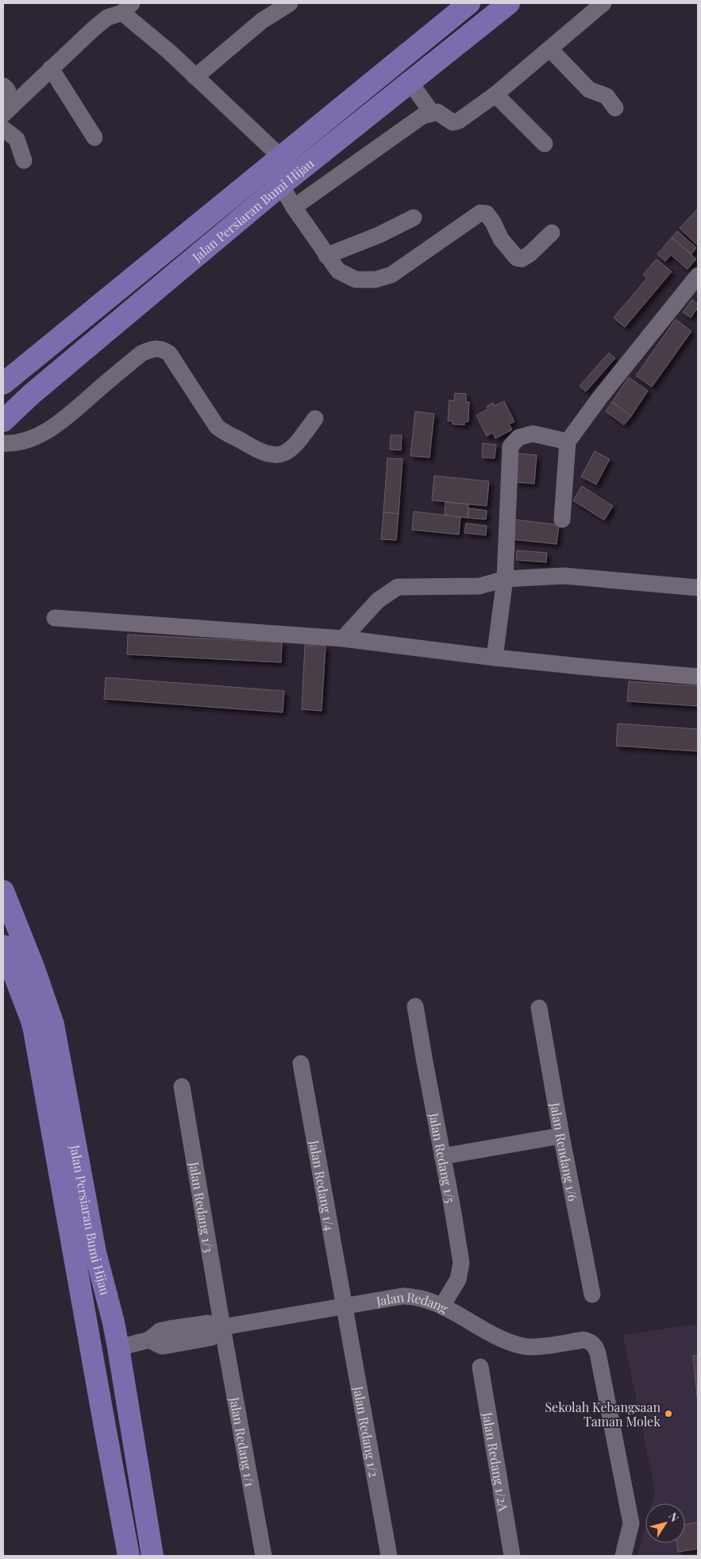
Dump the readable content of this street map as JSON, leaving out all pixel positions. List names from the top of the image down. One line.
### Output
{"streets":{"main road":["Jalan Persiaran Bumi Hijau"],"street":["Jalan Rendang 1/6","Jalan Redang 1/5","Jalan Redang 1/4","Jalan Redang 1/3","Jalan Redang","Jalan Redang 1/2","Jalan Redang 1/1","Jalan Redang 1/2A"]},"crossings":[["Jalan Persiaran Bumi Hijau","Jalan Redang"],["Jalan Redang 1/5","Jalan Redang"],["Jalan Redang 1/4","Jalan Redang"],["Jalan Redang 1/4","Jalan Redang 1/2"],["Jalan Redang 1/3","Jalan Redang"],["Jalan Redang 1/3","Jalan Redang 1/1"],["Jalan Redang","Jalan Redang 1/2"],["Jalan Redang","Jalan Redang 1/1"]],"places":["Sekolah Kebangsaan Taman Molek"],"north":"top right"}
